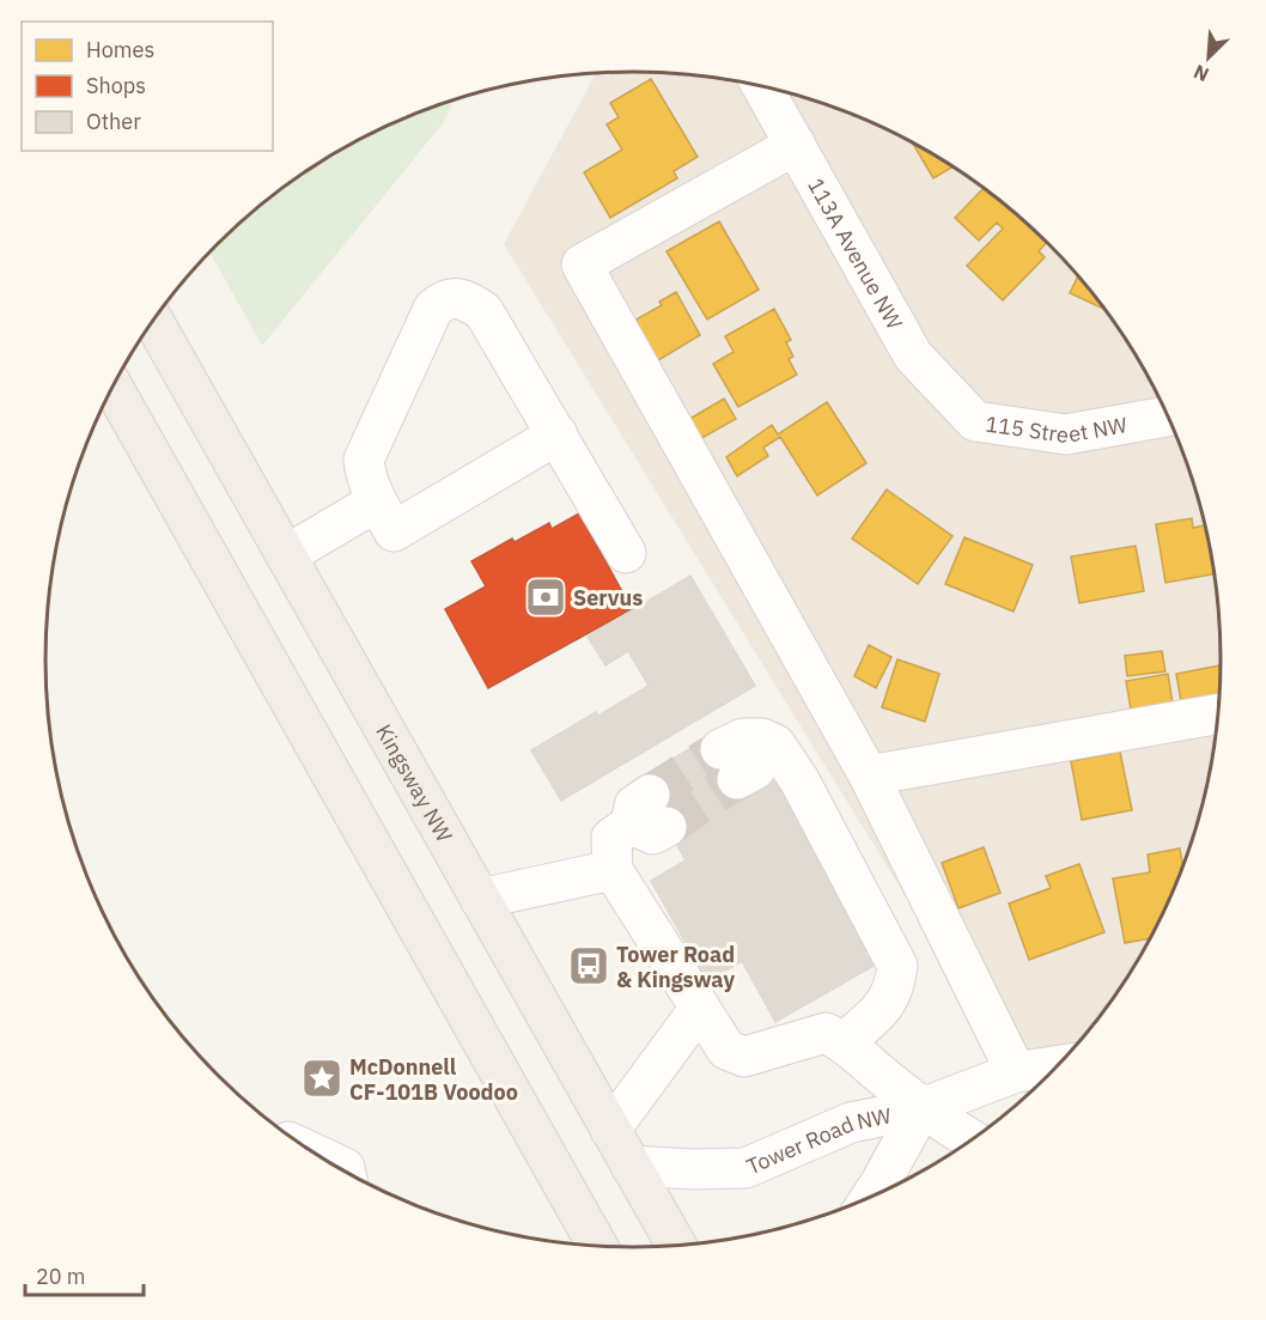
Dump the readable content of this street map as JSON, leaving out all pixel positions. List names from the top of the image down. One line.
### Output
{"streets":{"main road":["Kingsway NW"],"street":["113A Avenue NW","115 Street NW","Tower Road NW"]},"crossings":[["113A Avenue NW","115 Street NW"],["Kingsway NW","Tower Road NW"]],"places":{"bank":["Servus"],"bus stop":["Tower Road & Kingsway"],"place":["McDonnell CF-101B Voodoo"]},"legend":["Homes","Shops","Other"],"scale_bar":"20 m","north":"bottom left"}
